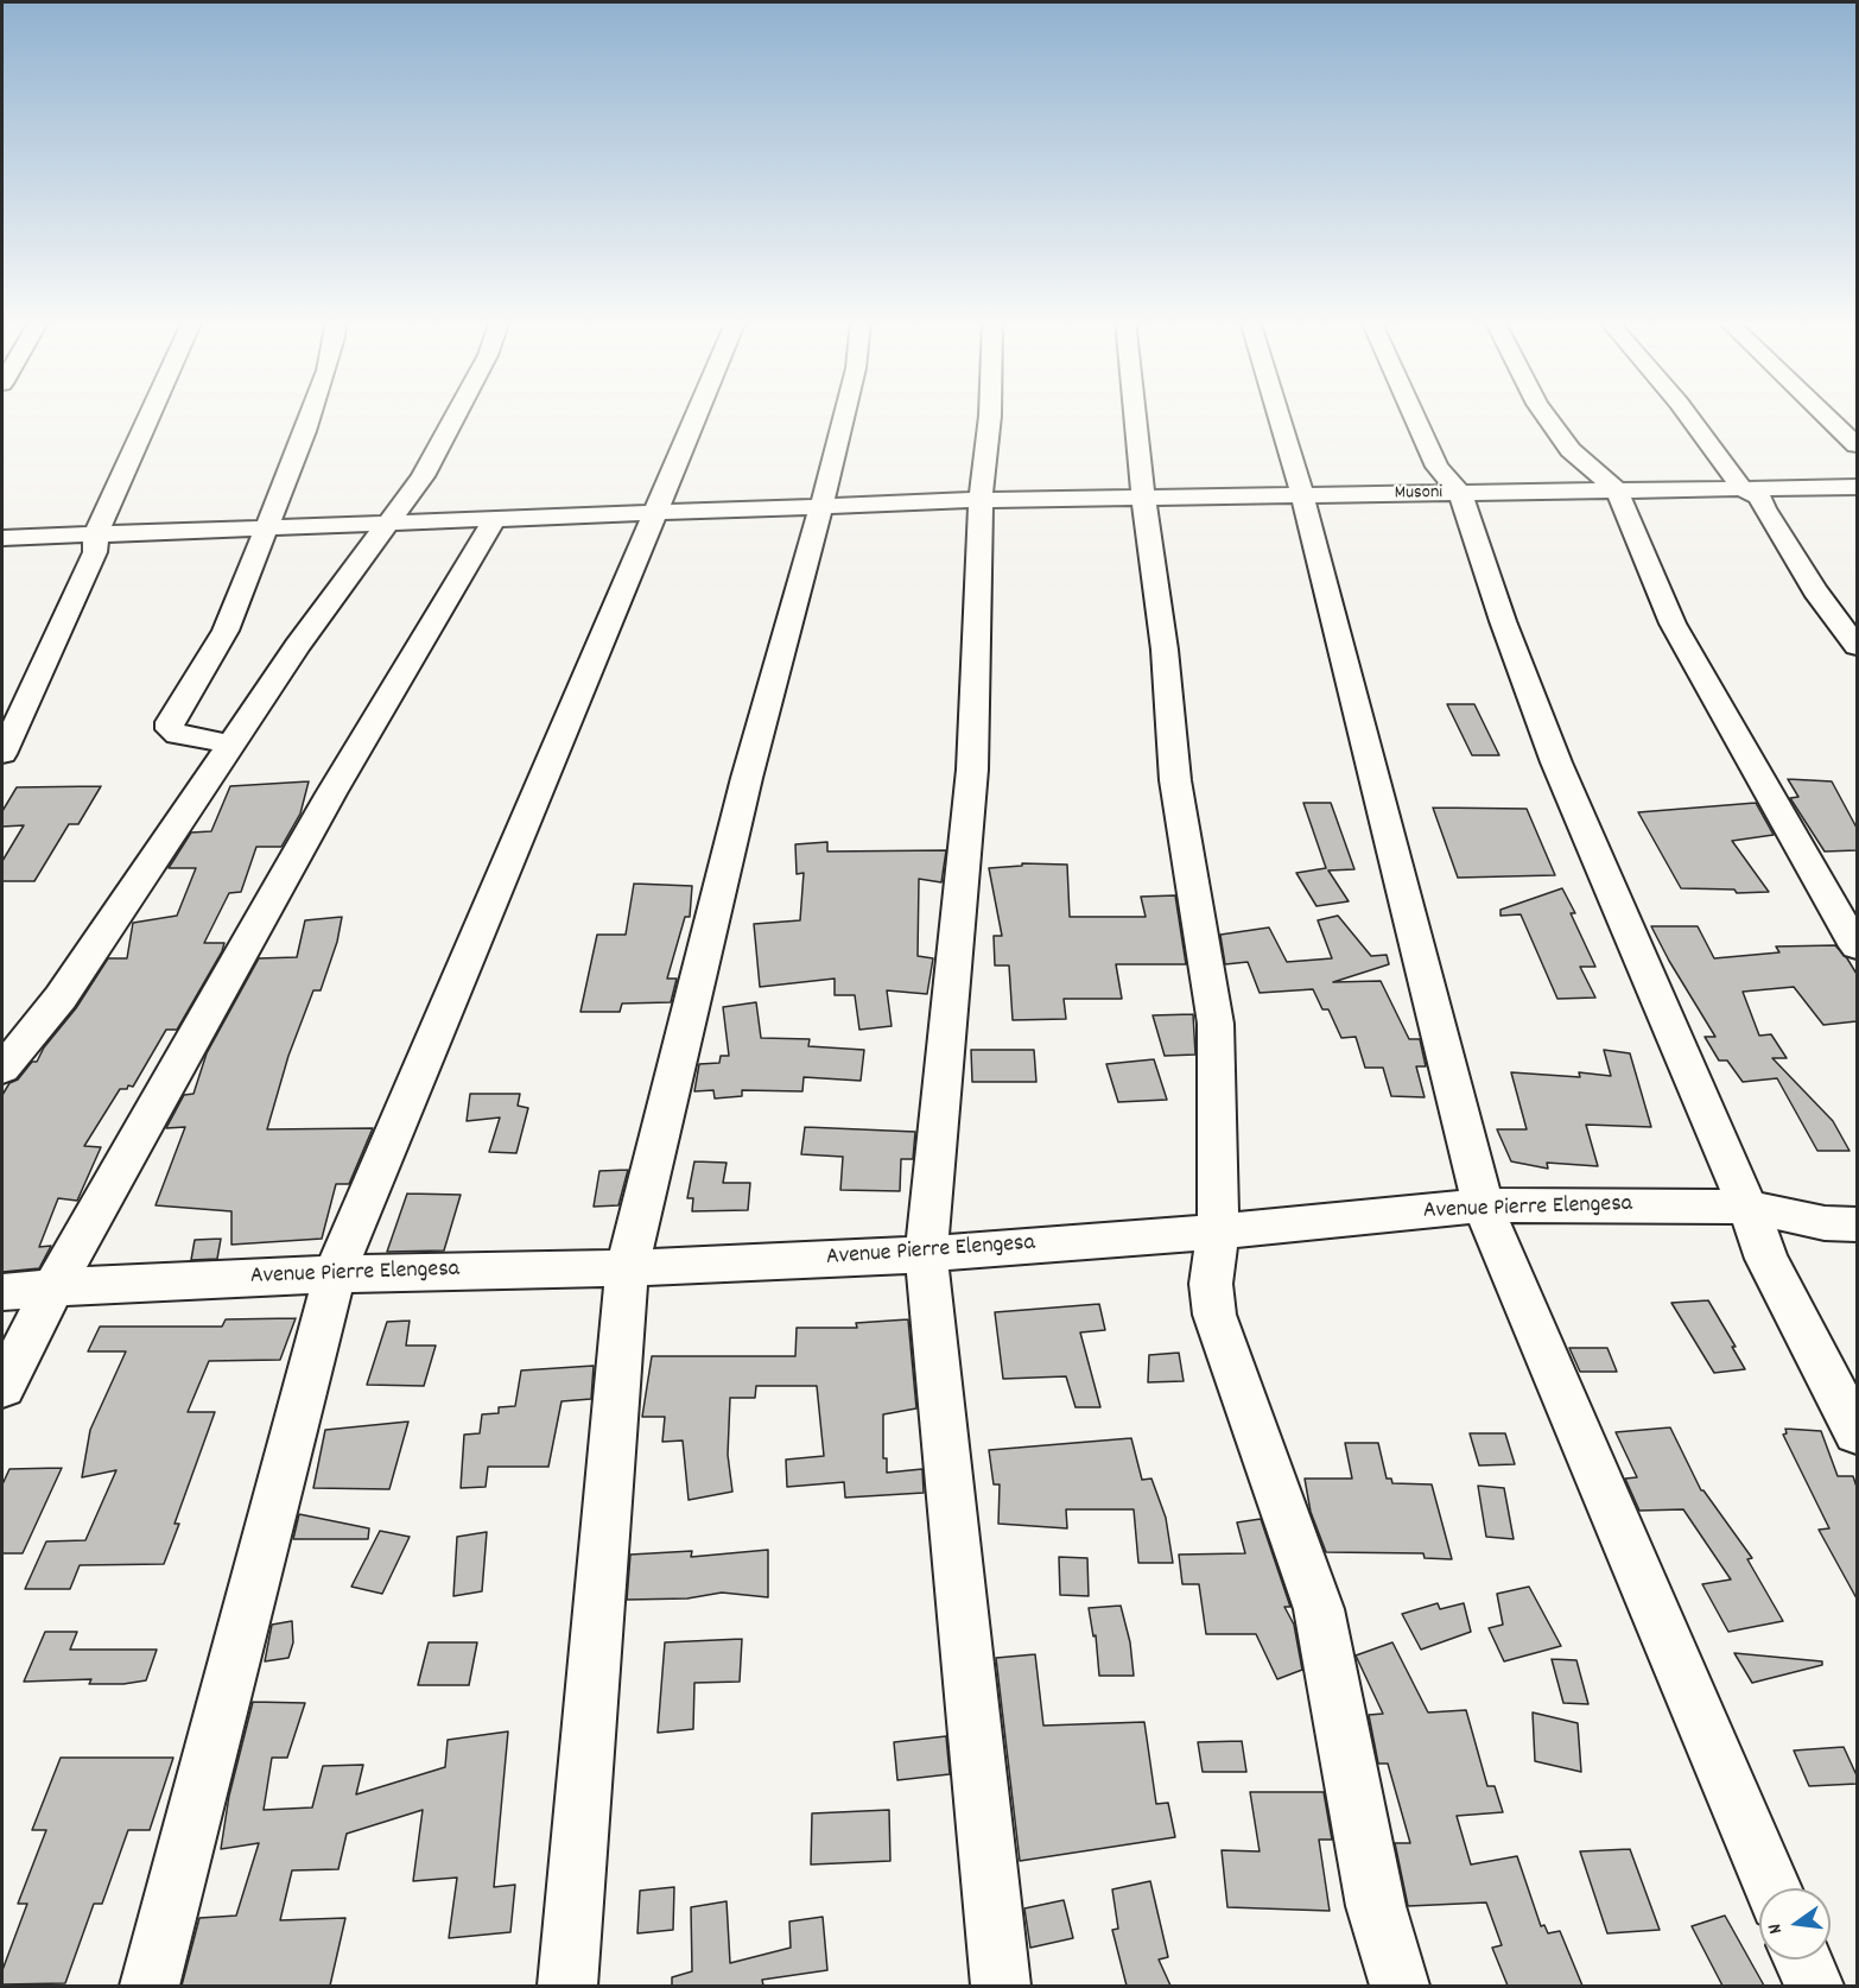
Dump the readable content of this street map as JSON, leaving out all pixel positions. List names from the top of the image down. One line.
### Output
{"streets":{"street":["Musoni","Avenue Pierre Elengesa"]},"north":"left"}
